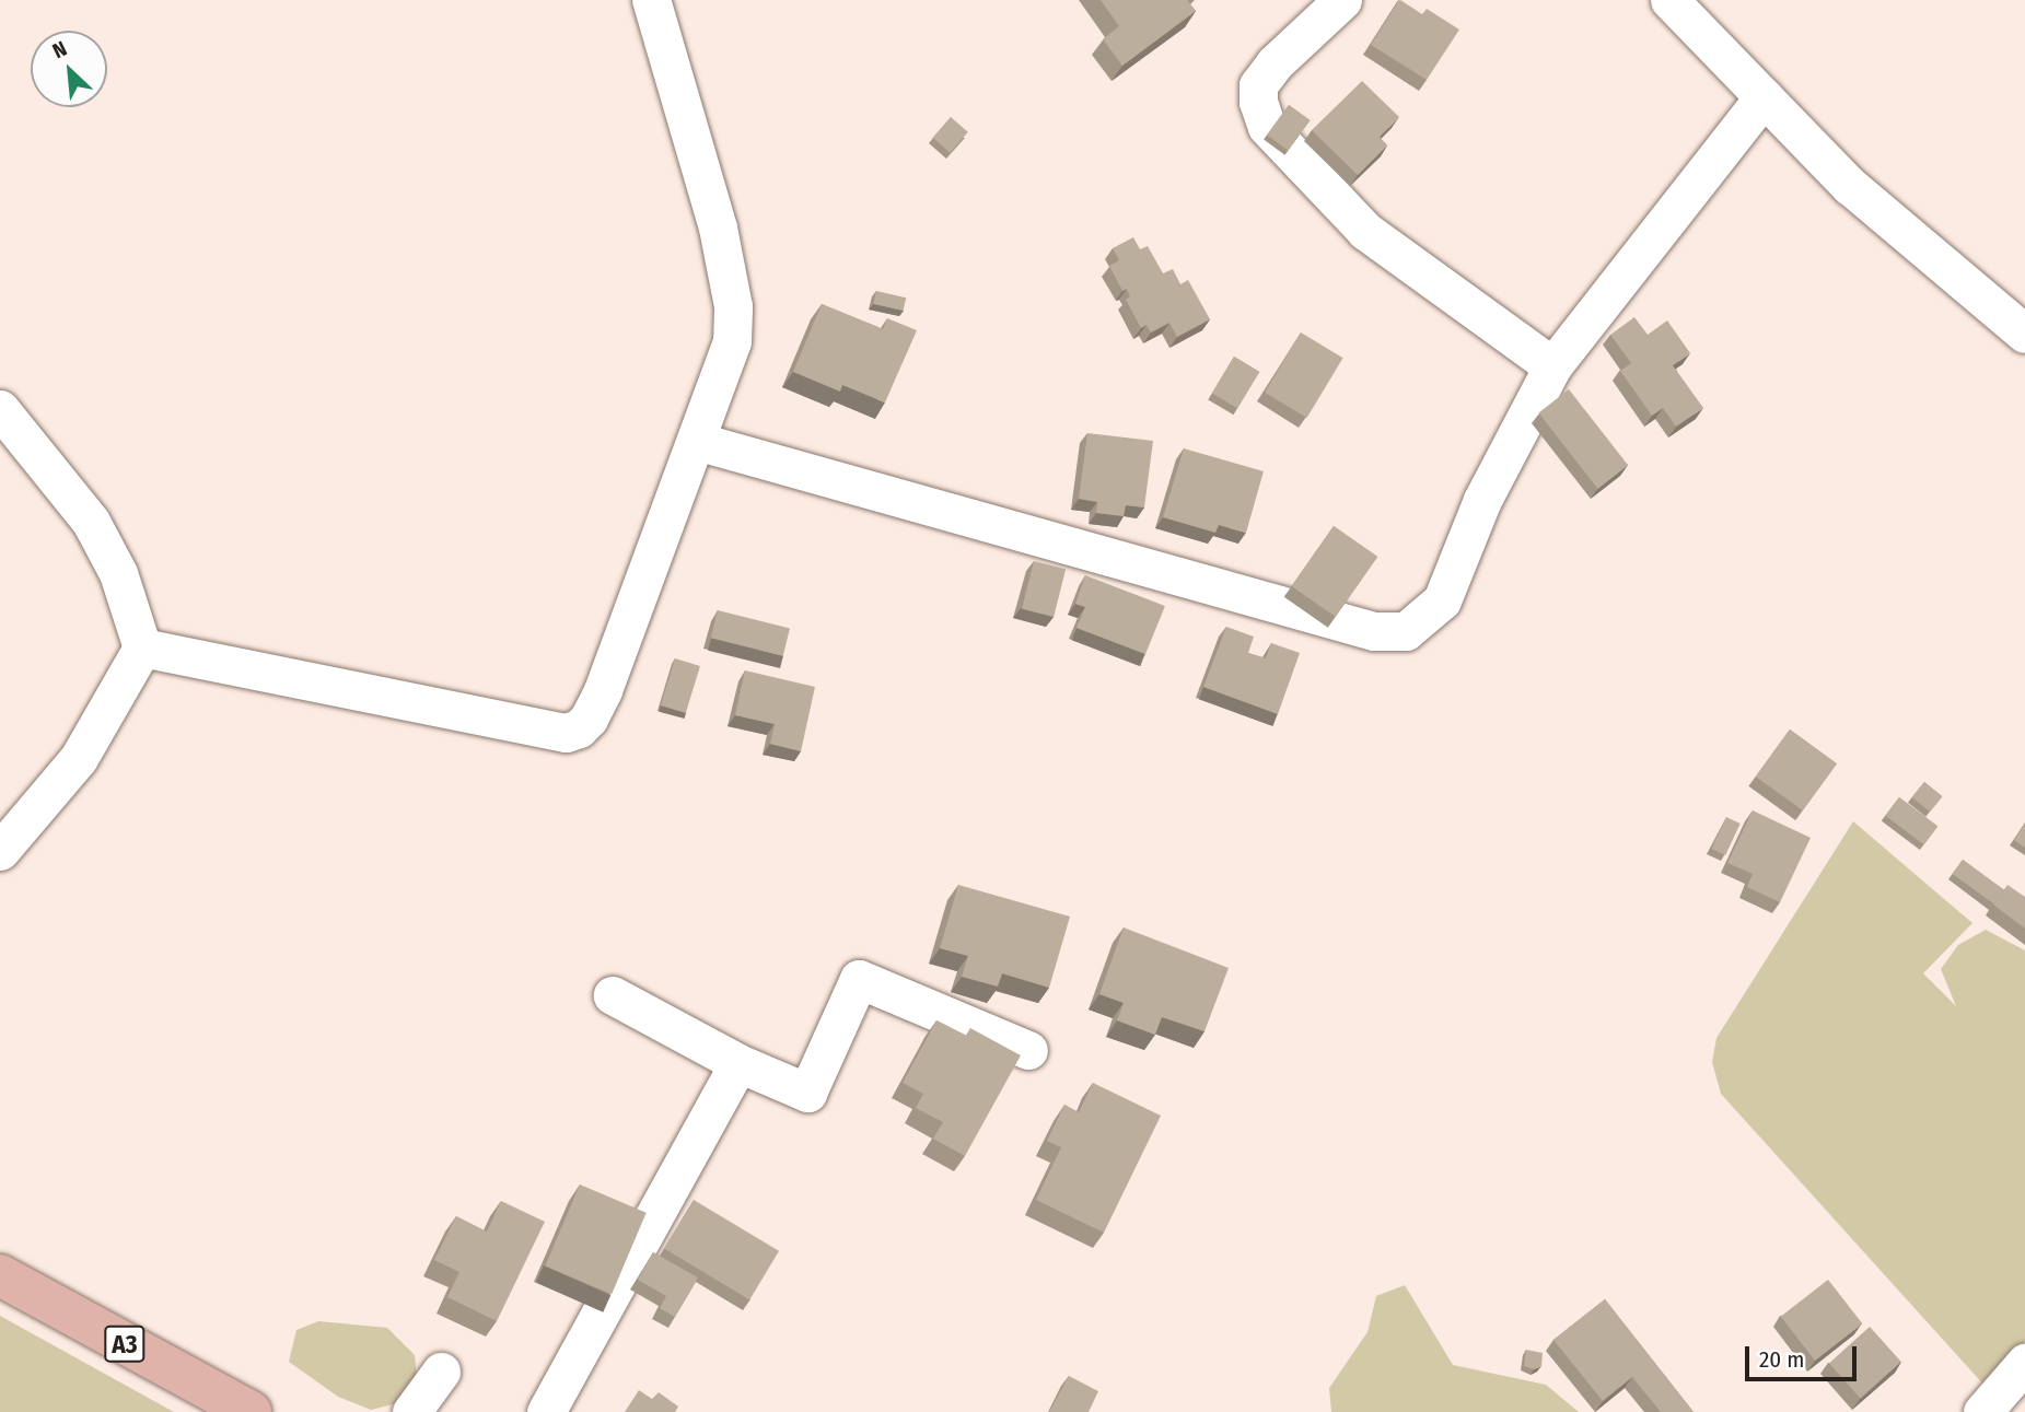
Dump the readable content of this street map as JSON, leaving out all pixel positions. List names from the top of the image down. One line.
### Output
{"streets":{"main road":["A3"]},"scale_bar":"20 m","north":"top left"}
